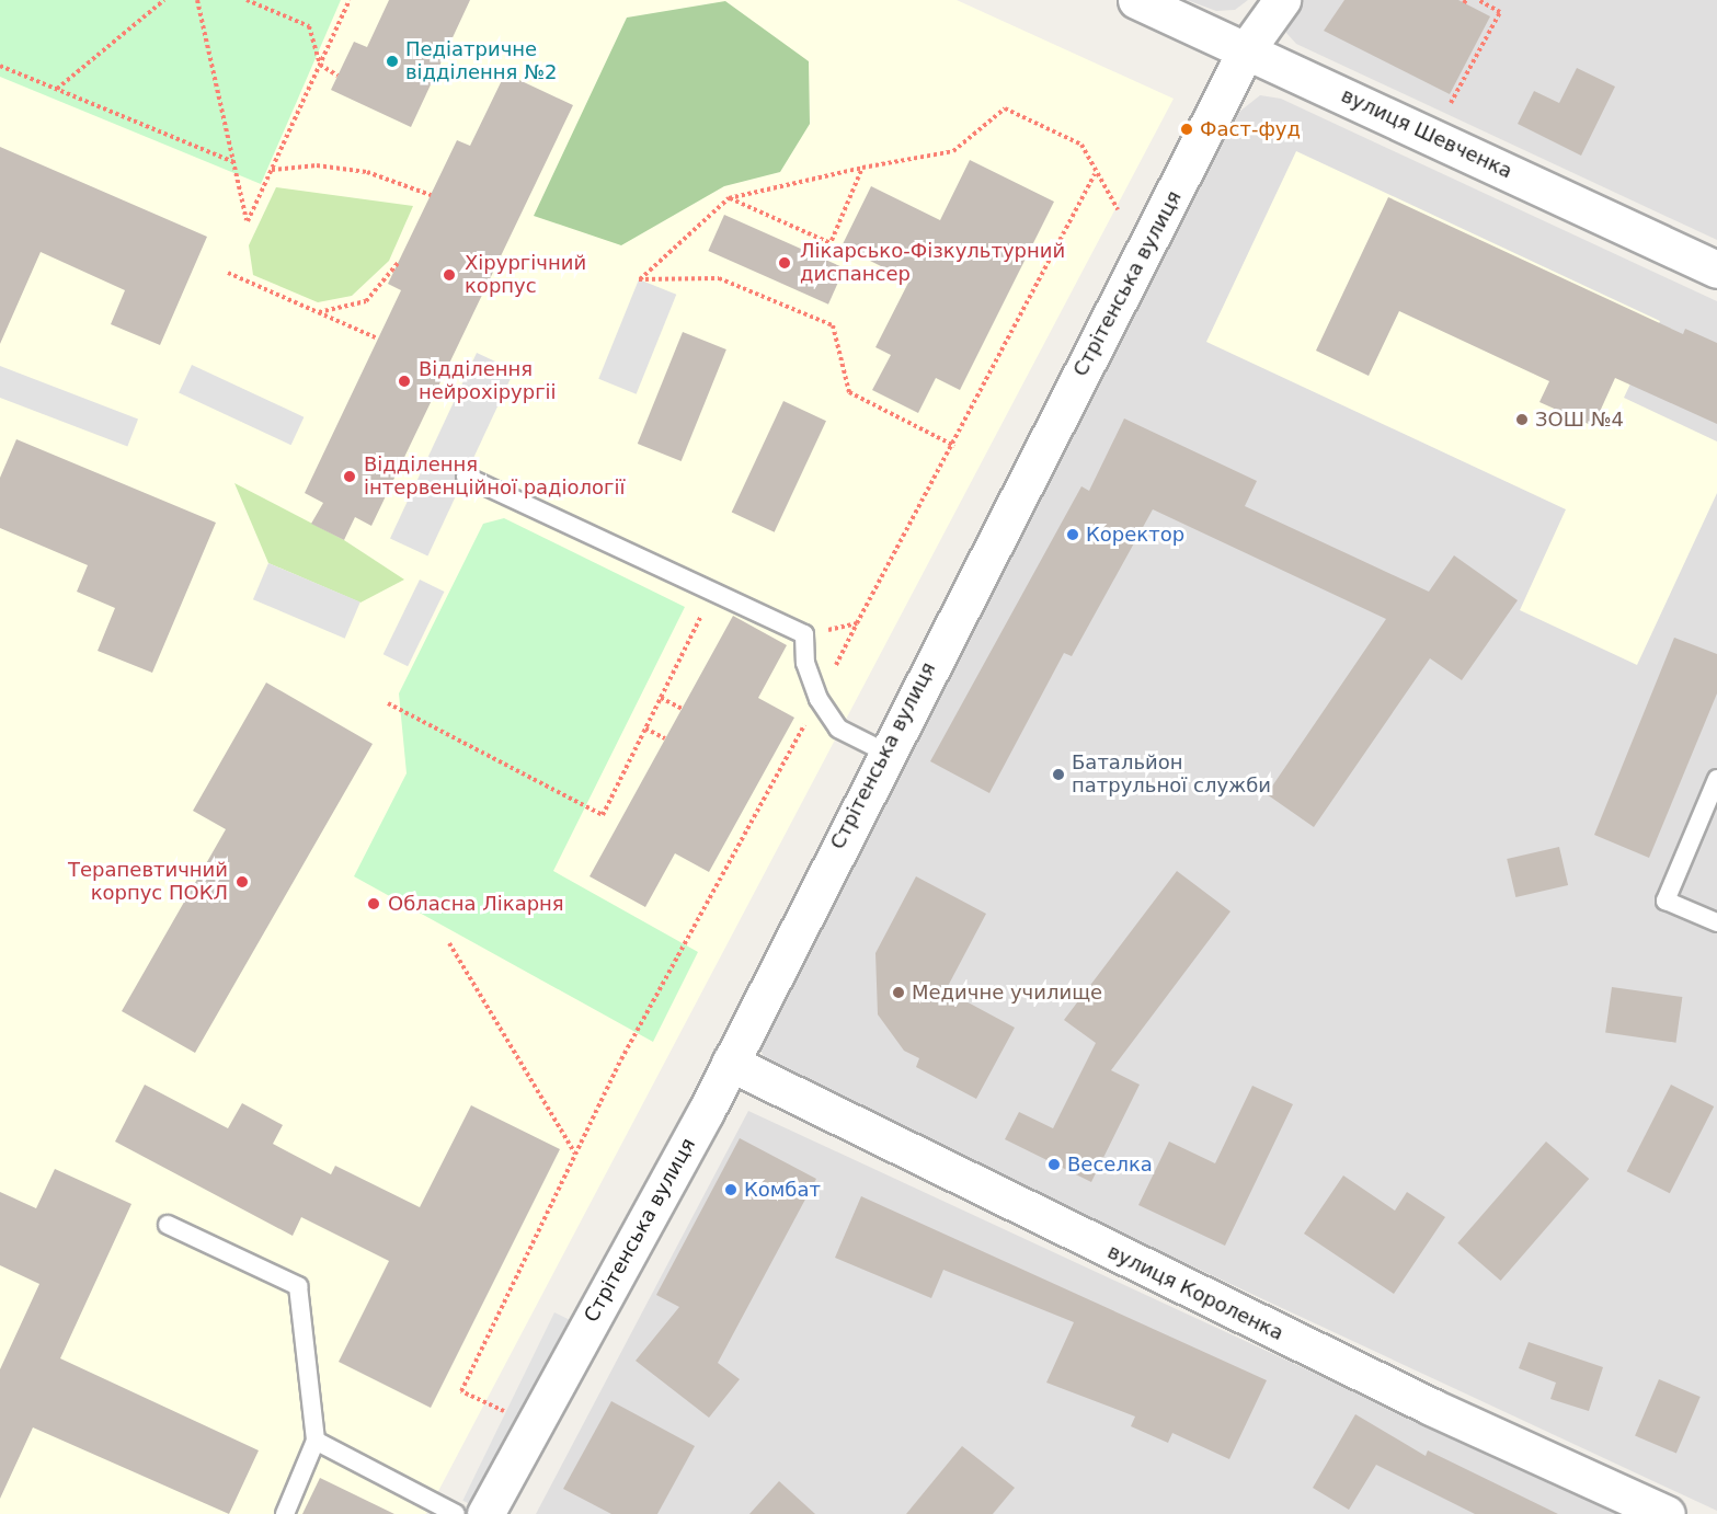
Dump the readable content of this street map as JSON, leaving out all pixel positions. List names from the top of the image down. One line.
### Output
{"streets":{"street":["вулиця Шевченка","Стрітенська вулиця","вулиця Короленка"]},"crossings":[["вулиця Шевченка","Стрітенська вулиця"],["Стрітенська вулиця","вулиця Короленка"]],"places":["Педіатричне відділення №2","Фаст-фуд","Лікарсько-Фізкультурний диспансер","Хірургічний корпус","Відділення нейрохірургіі","ЗОШ №4","Відділення інтервенційної радіології","Коректор","Батальйон патрульної служби","Терапевтичний корпус ПОКЛ","Обласна Лікарня","Медичне училище","Веселка","Комбат"]}
